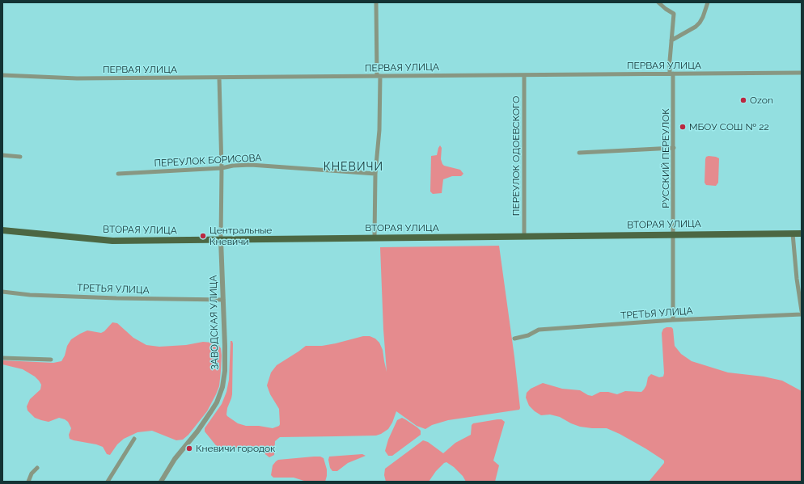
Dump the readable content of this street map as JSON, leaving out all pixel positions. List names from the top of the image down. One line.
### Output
{"streets":{"main road":["ВТОРАЯ УЛИЦА"],"street":["ПЕРВАЯ УЛИЦА","ПЕРЕУЛОК ОДОЕВСКОГО","РУССКИЙ ПЕРЕУЛОК","ПЕРЕУЛОК БОРИСОВА","ТРЕТЬЯ УЛИЦА","ЗАВОДСКАЯ УЛИЦА"]},"crossings":[["ПЕРВАЯ УЛИЦА","ПЕРЕУЛОК ОДОЕВСКОГО"],["ПЕРВАЯ УЛИЦА","РУССКИЙ ПЕРЕУЛОК"],["ПЕРЕУЛОК ОДОЕВСКОГО","ВТОРАЯ УЛИЦА"],["РУССКИЙ ПЕРЕУЛОК","ВТОРАЯ УЛИЦА"],["РУССКИЙ ПЕРЕУЛОК","ТРЕТЬЯ УЛИЦА"],["ВТОРАЯ УЛИЦА","ЗАВОДСКАЯ УЛИЦА"],["ТРЕТЬЯ УЛИЦА","ЗАВОДСКАЯ УЛИЦА"]],"districts":["КНЕВИЧИ"],"places":["Ozon","МБОУ СОШ № 22","Центральные Кневичи","Кневичи городок"]}
